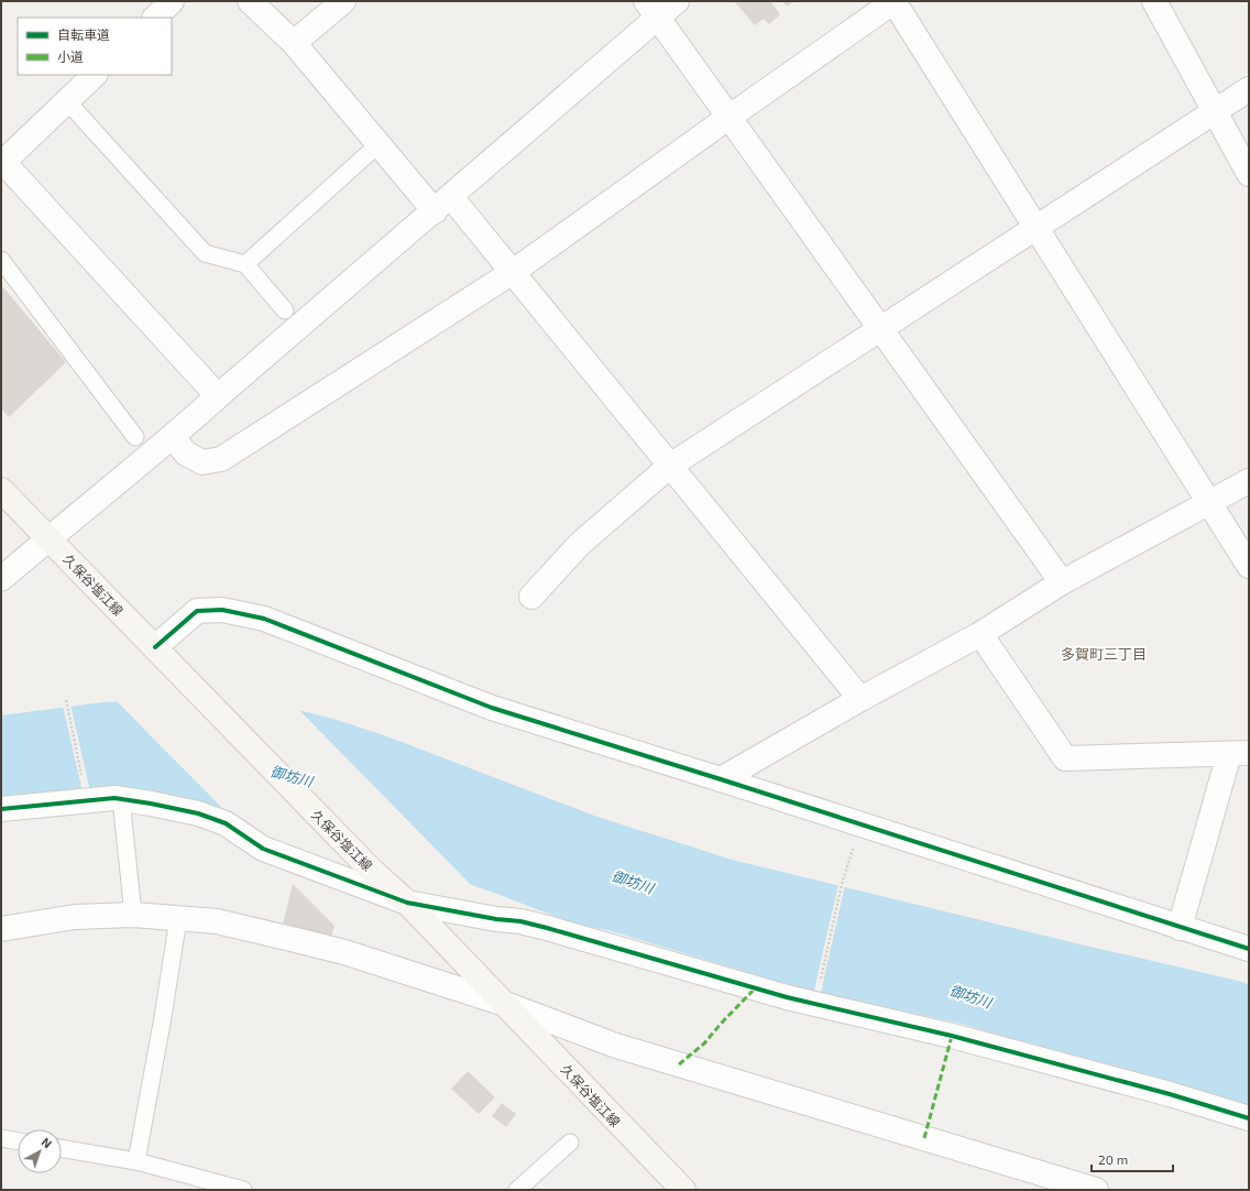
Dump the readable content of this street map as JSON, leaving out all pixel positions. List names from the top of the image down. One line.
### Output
{"streets":{"main road":["久保谷塩江線"]},"districts":["多賀町三丁目"],"water":["御坊川"],"legend":["自転車道","小道"],"scale_bar":"20 m","north":"top right"}
